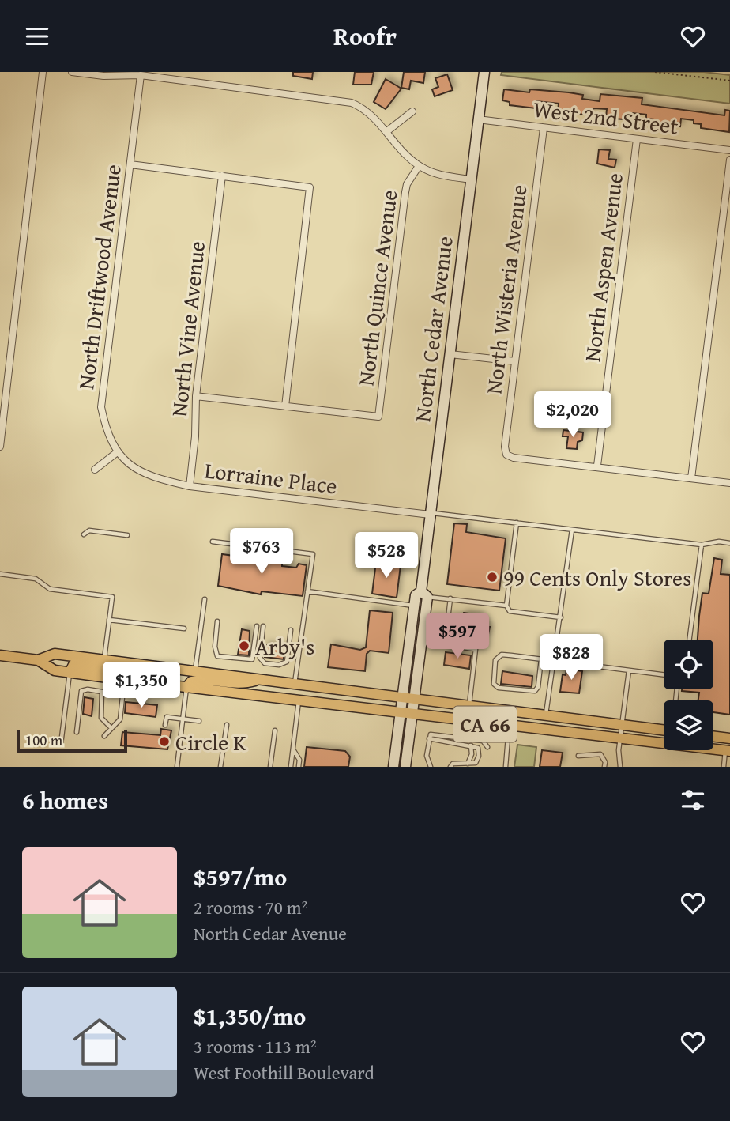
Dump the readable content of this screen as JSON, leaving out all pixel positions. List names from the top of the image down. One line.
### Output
{"streets":{"main road":["North Cedar Avenue","CA 66"],"street":["West 2nd Street","North Aspen Avenue","North Driftwood Avenue","North Quince Avenue","North Wisteria Avenue","North Vine Avenue","Lorraine Place"]},"crossings":[["West 2nd Street","North Aspen Avenue"],["West 2nd Street","North Wisteria Avenue"],["West 2nd Street","North Cedar Avenue"],["North Aspen Avenue","North Wisteria Avenue"],["North Driftwood Avenue","Lorraine Place"],["North Vine Avenue","Lorraine Place"],["North Cedar Avenue","Lorraine Place"],["North Cedar Avenue","CA 66"]],"places":["99 Cents Only Stores","Arby's","Circle K"],"scale_bar":"100 m","page":{"header":"Roofr","price":["$2,020","$763","$528","$597","$828","$1,350"],"scale":"100 m","heading":"6 homes","list":[{"name":"$597/mo","note":"2 rooms · 70 m² · North Cedar Avenue"},{"name":"$1,350/mo","note":"3 rooms · 113 m² · West Foothill Boulevard"}]}}
